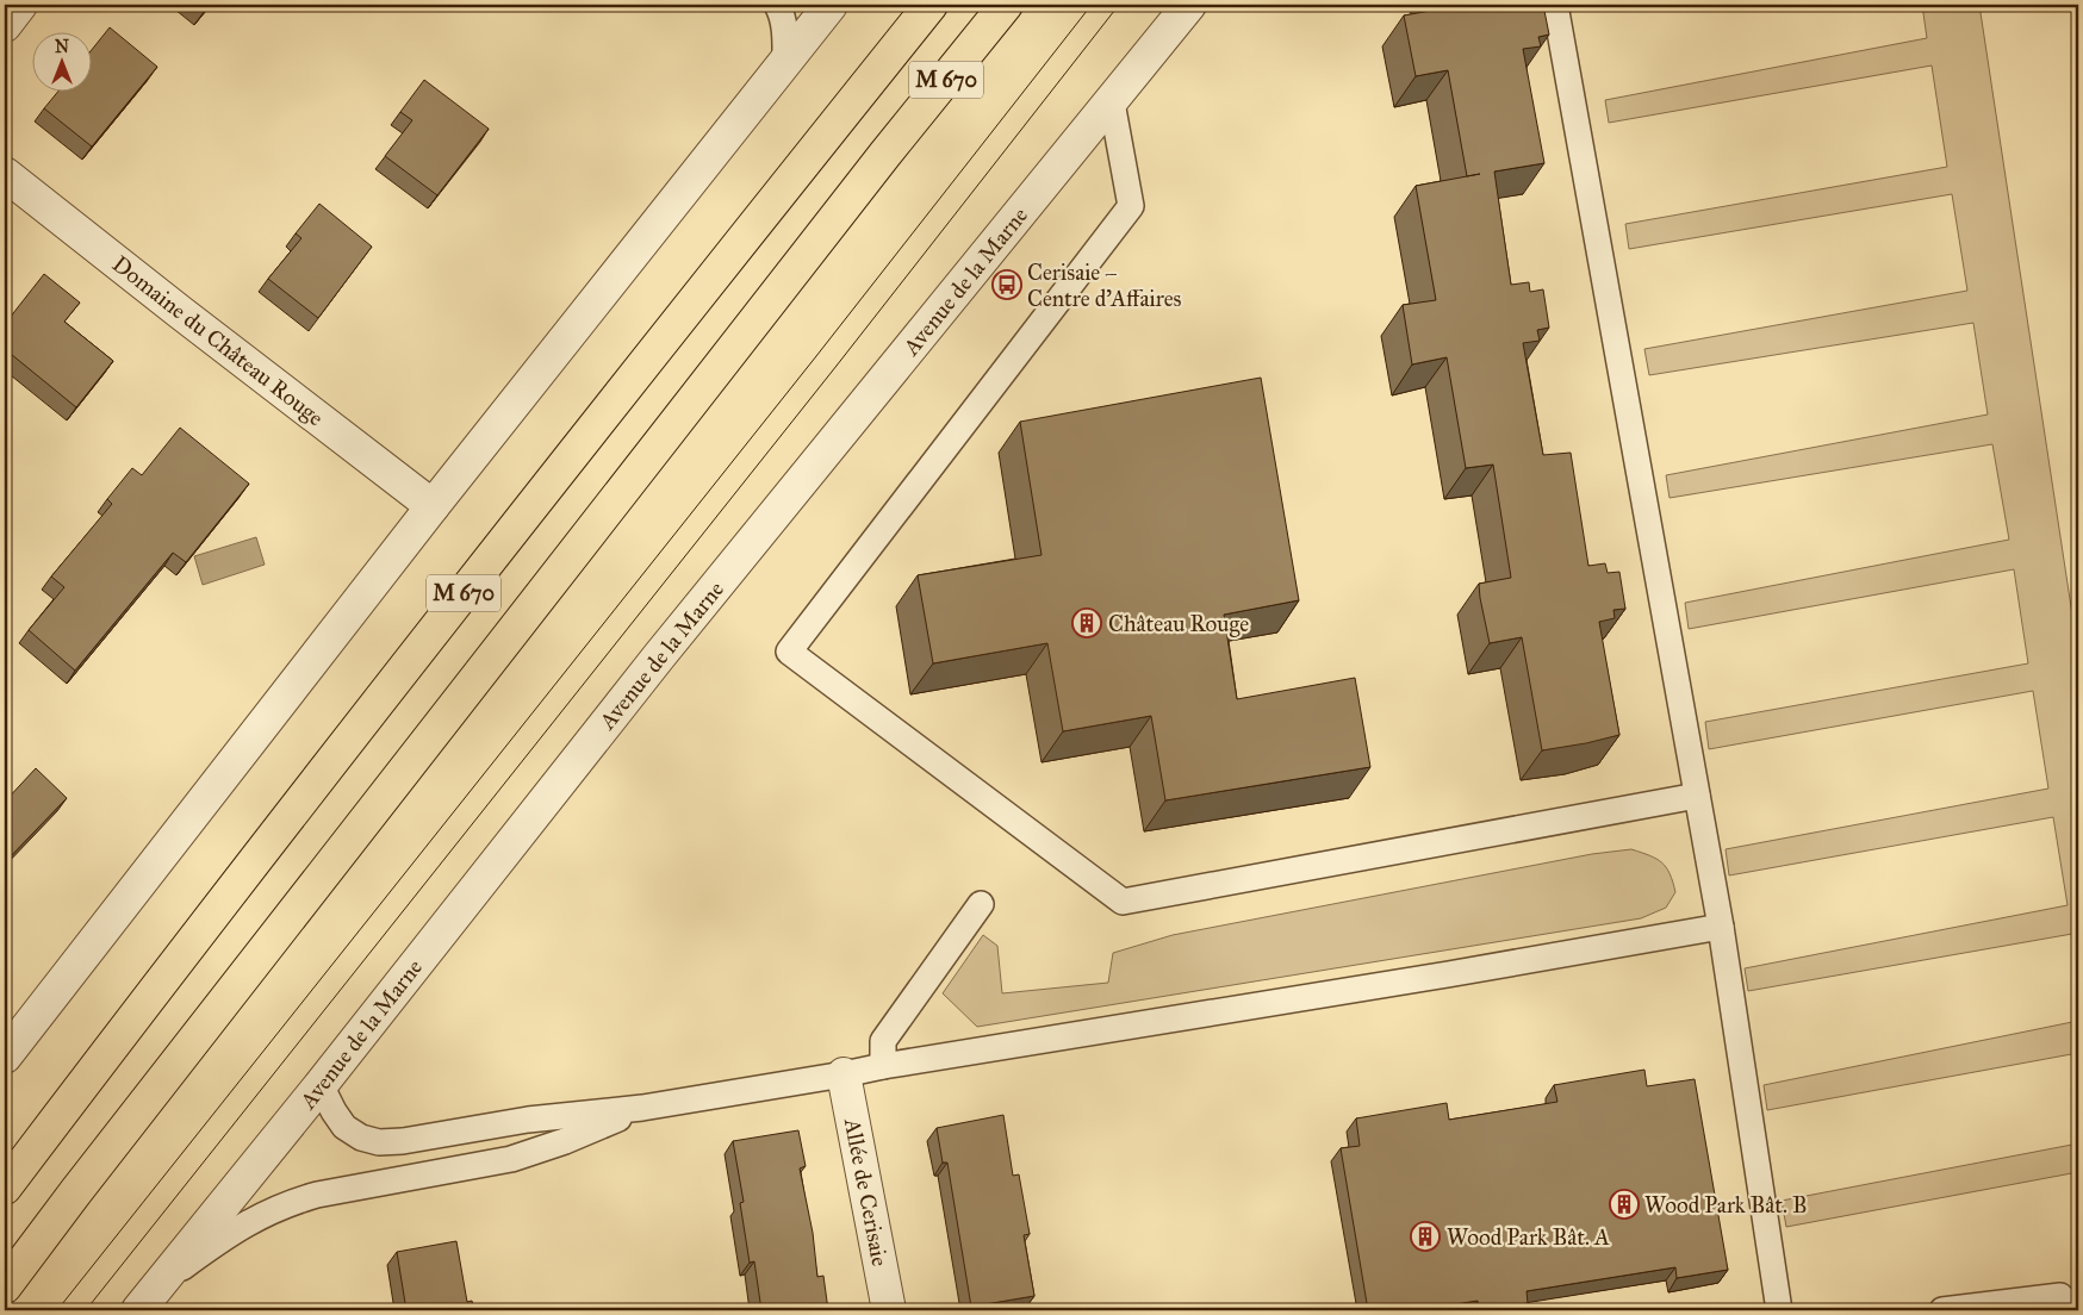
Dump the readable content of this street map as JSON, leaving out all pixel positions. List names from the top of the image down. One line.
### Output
{"streets":{"main road":["M 670"],"street":["Avenue de la Marne","Domaine du Château Rouge","Allée de Cerisaie"]},"places":{"bus stop":["Cerisaie – Centre d'Affaires"],"building":["Château Rouge","Wood Park Bât. B","Wood Park Bât. A"]},"north":"top"}
